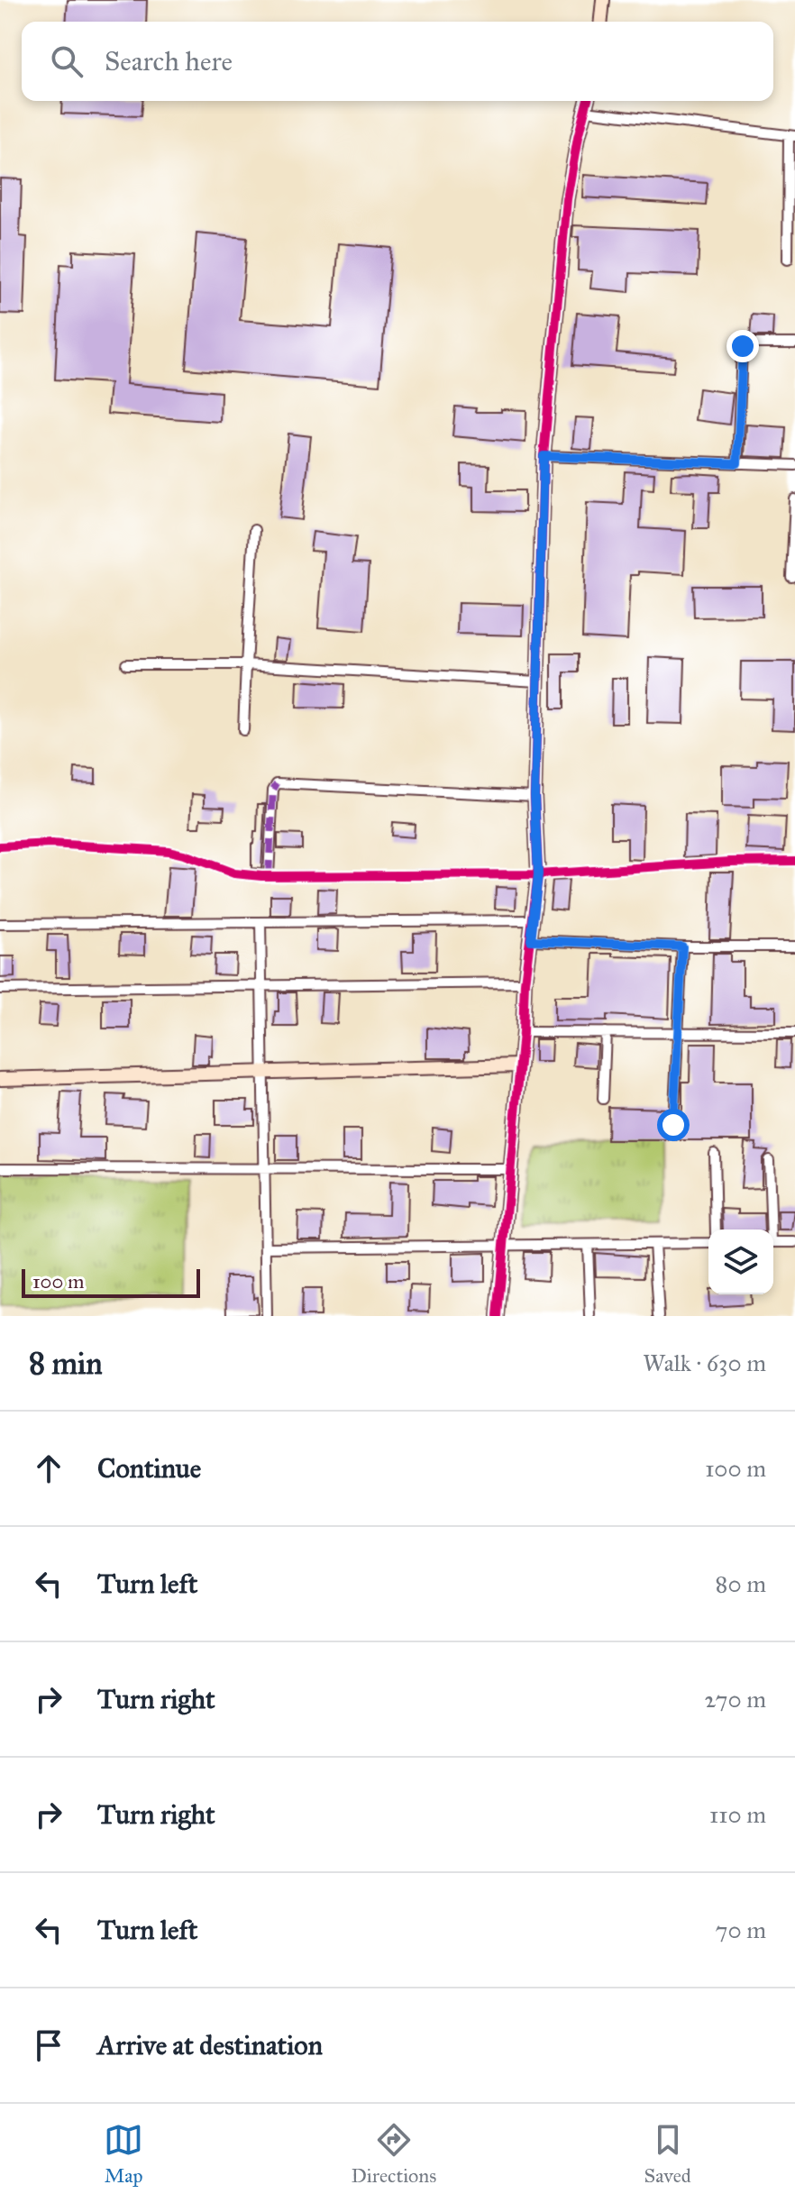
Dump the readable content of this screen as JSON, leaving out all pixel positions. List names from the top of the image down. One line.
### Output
{"scale_bar":"100 m","page":{"search":"Search here","scale":"100 m","heading":["8 min","Walk · 630 m"],"list":[["Continue","100 m"],["Turn left","80 m"],["Turn right","270 m"],["Turn right","110 m"],["Turn left","70 m"],"Arrive at destination"],"nav":["Map","Directions","Saved"]}}
